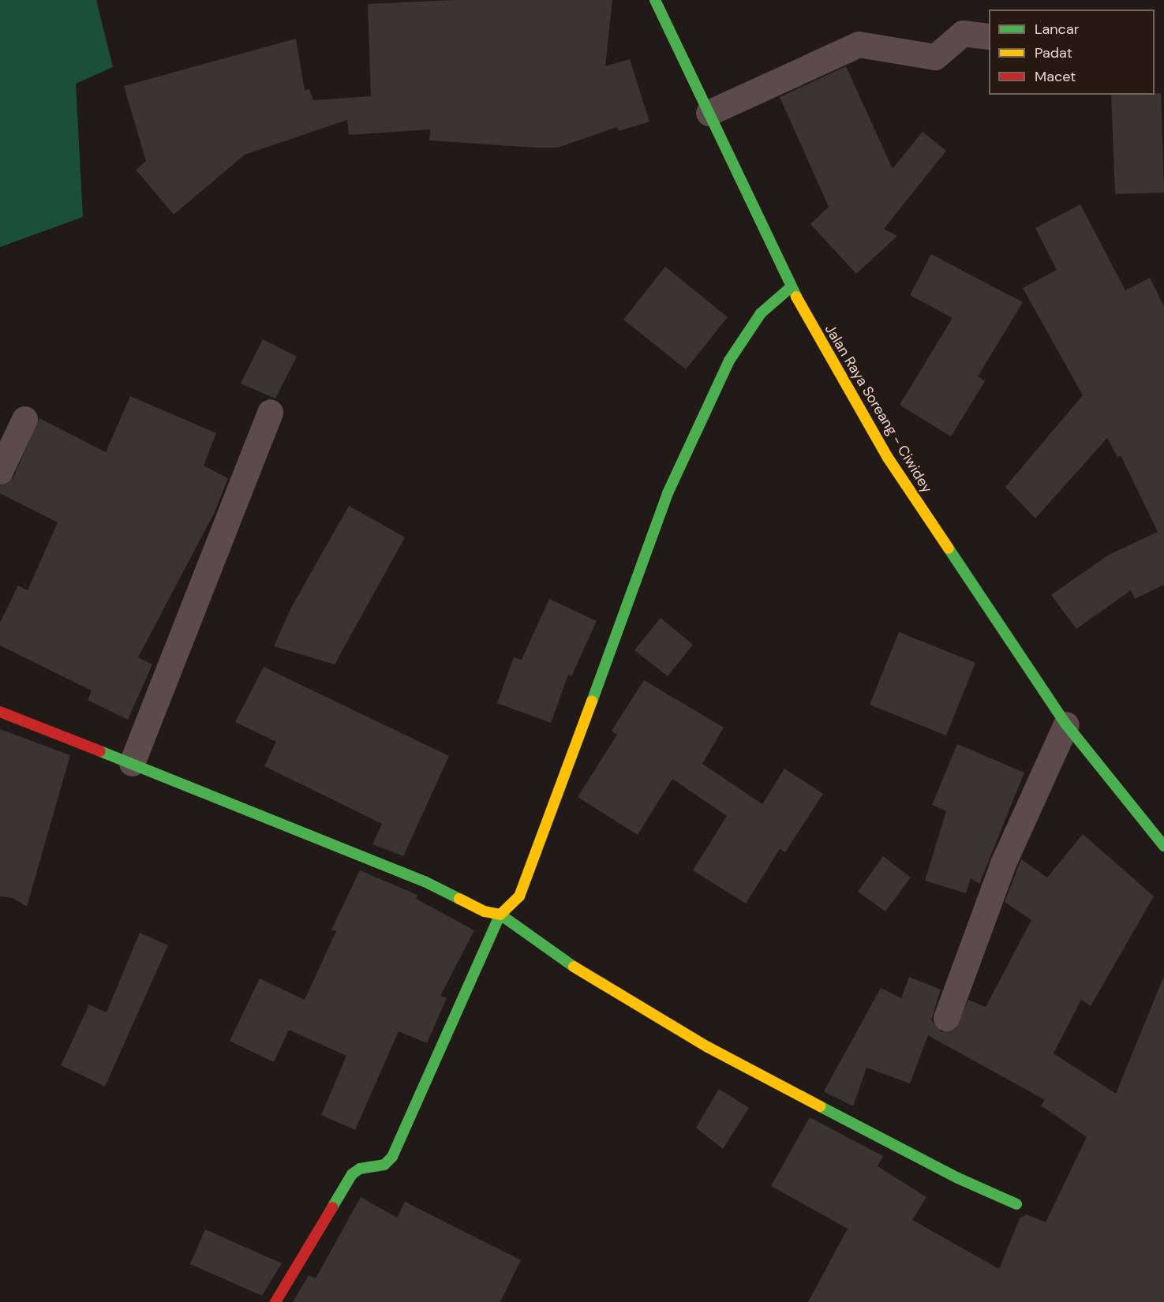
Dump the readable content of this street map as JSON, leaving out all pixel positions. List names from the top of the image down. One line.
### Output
{"streets":{"main road":["Jalan Raya Soreang - Ciwidey"]},"legend":["Lancar","Padat","Macet"]}
